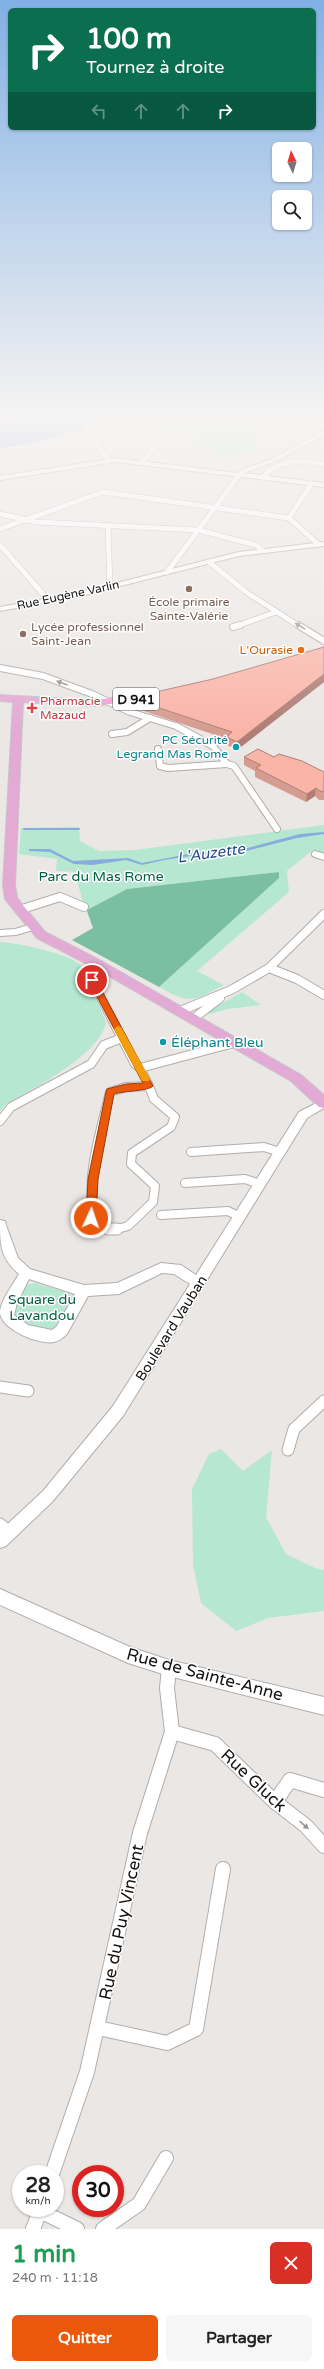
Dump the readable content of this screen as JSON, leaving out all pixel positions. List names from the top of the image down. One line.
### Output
{"streets":{"main road":["D 941"],"street":["Rue Eugène Varlin","Boulevard Vauban","Rue de Sainte-Anne","Rue Gluck","Rue du Puy Vincent"]},"crossings":[["Rue de Sainte-Anne","Rue du Puy Vincent"],["Rue Gluck","Rue du Puy Vincent"]],"water":["L'Auzette"],"parks":["Parc du Mas Rome","Square du Lavandou"],"places":{"other":["École primaire Sainte-Valérie","Lycée professionnel Saint-Jean","L'Ourasie","PC Sécurité Legrand Mas Rome","Éléphant Bleu"],"health":["Pharmacie Mazaud"]},"north":"top","page":{"turn":["100 m","Tournez à droite"],"speed":"28 km/h","limit":"30","heading":["1 min","240 m · 11:18"],"buttons":["Quitter","Partager"]}}
